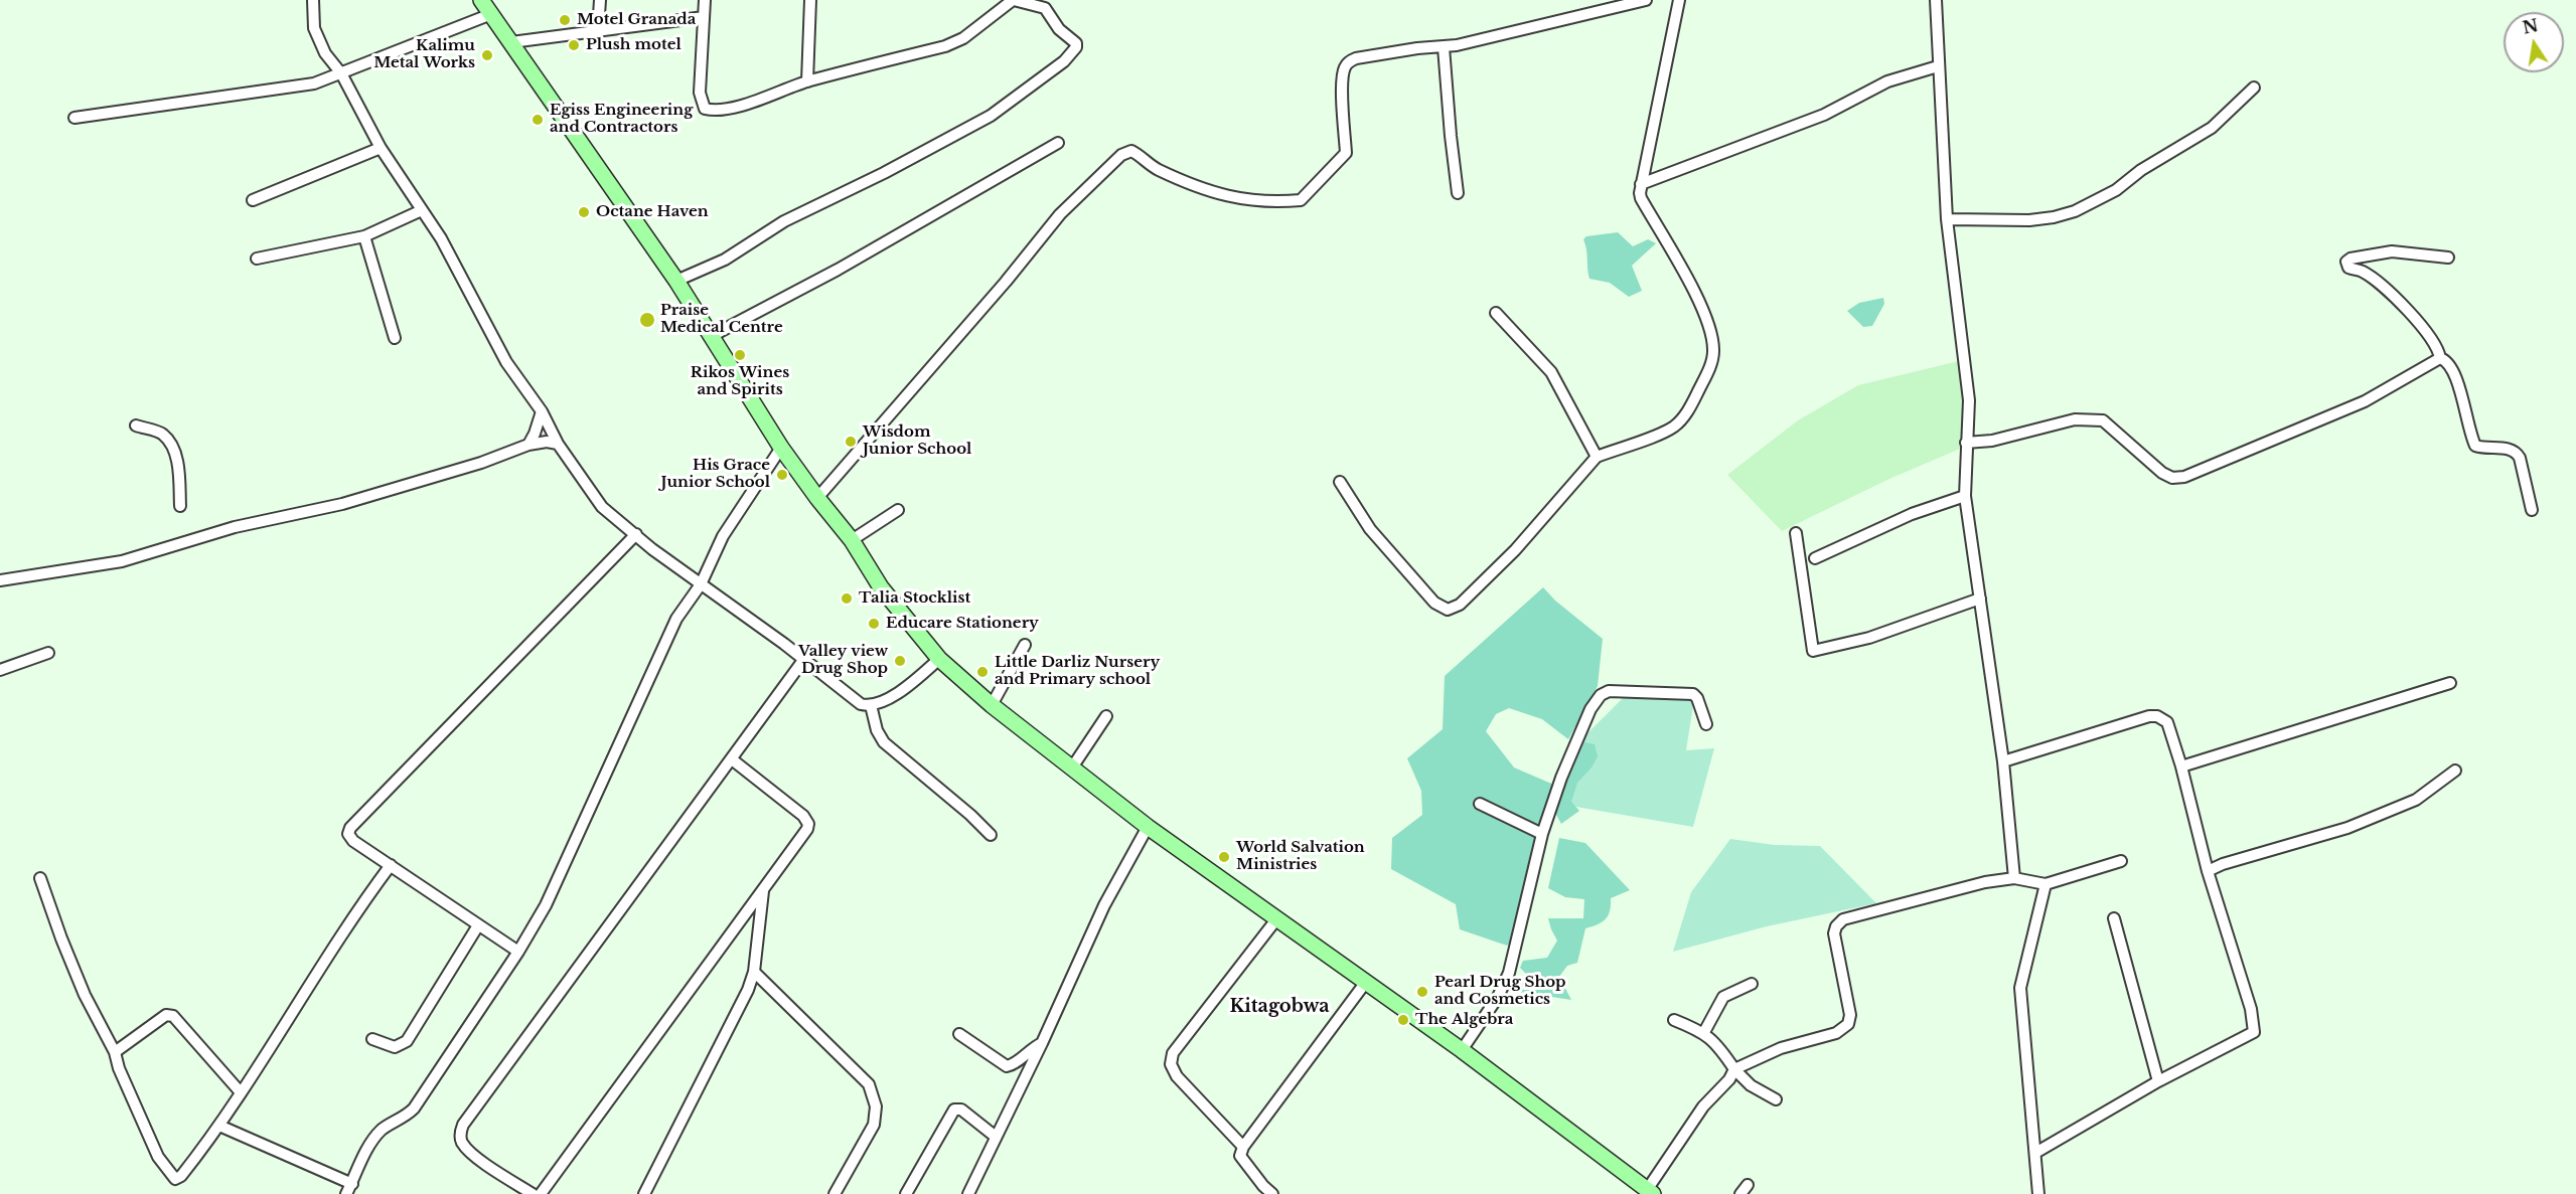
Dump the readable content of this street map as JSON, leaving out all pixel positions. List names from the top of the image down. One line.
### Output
{"districts":["Kitagobwa"],"places":["Motel Granada","Plush motel","Kalimu Metal Works","Egiss Engineering and Contractors","Octane Haven","Praise Medical Centre","Rikos Wines and Spirits","Wisdom Junior School","His Grace Junior School","Talia Stocklist","Educare Stationery","Valley view Drug Shop","Little Darliz Nursery and Primary school","World Salvation Ministries","Pearl Drug Shop and Cosmetics","The Algebra"],"north":"top"}
